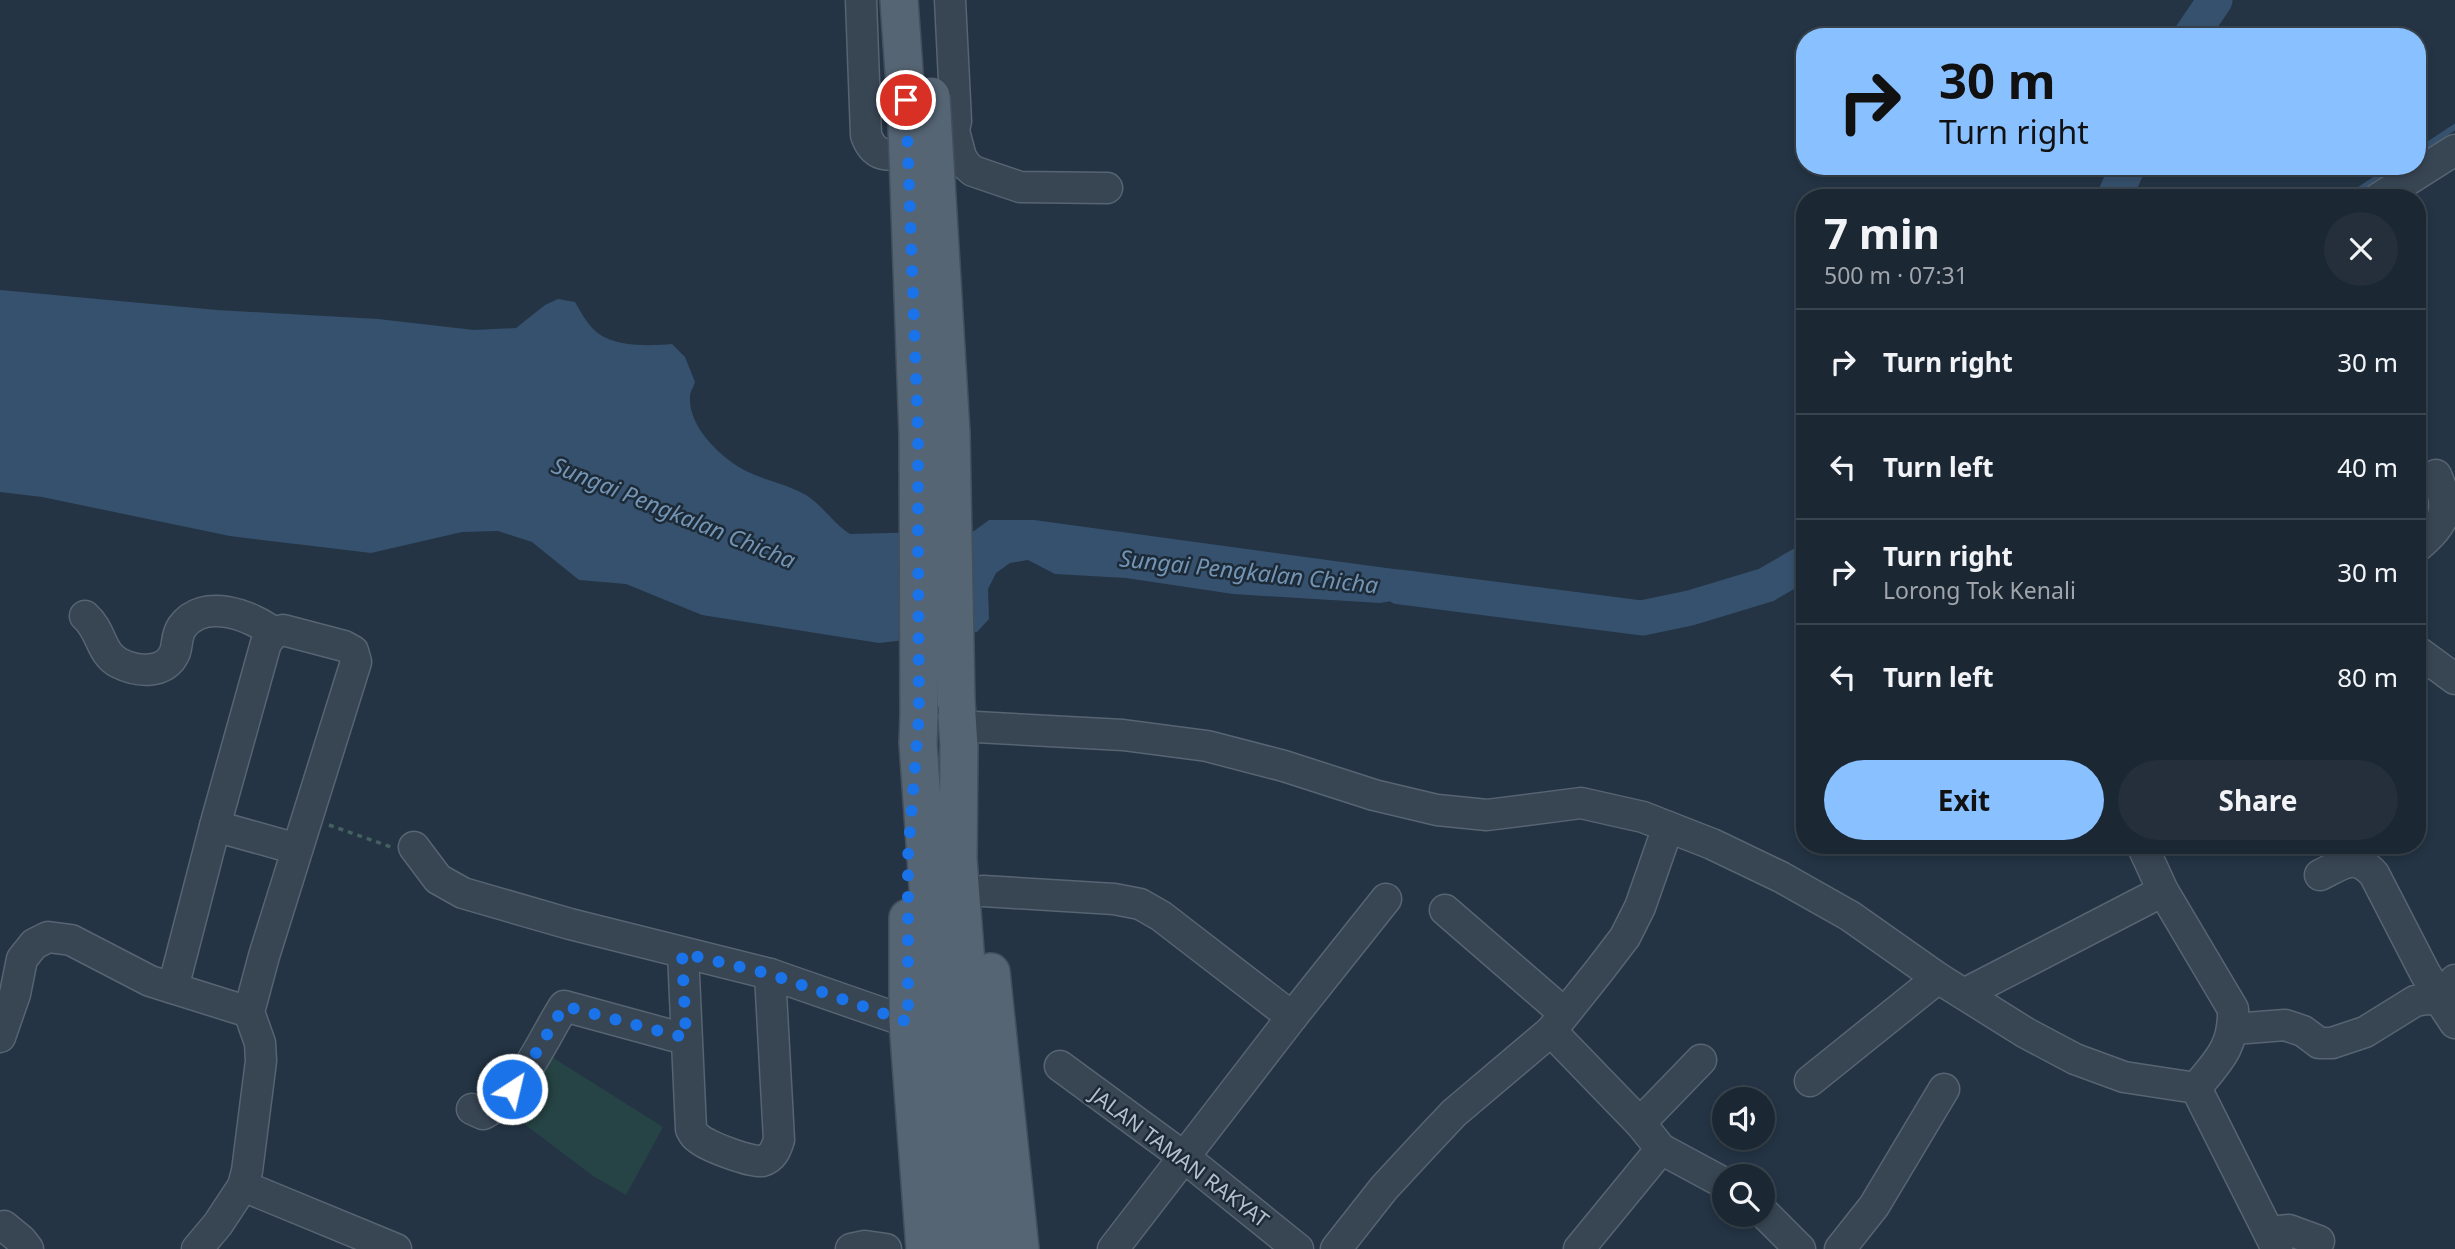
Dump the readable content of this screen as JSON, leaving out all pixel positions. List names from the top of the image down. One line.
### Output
{"streets":{"street":["JALAN TAMAN RAKYAT"]},"water":["Sungai Pengkalan Chicha"],"page":{"turn":["30 m","Turn right"],"heading":["7 min","500 m · 07:31"],"list":[{"name":"Turn right","value":"30 m"},{"name":"Turn left","value":"40 m"},{"name":"Turn right","note":"Lorong Tok Kenali","value":"30 m"},{"name":"Turn left","value":"80 m"}],"buttons":["Exit","Share"]}}
